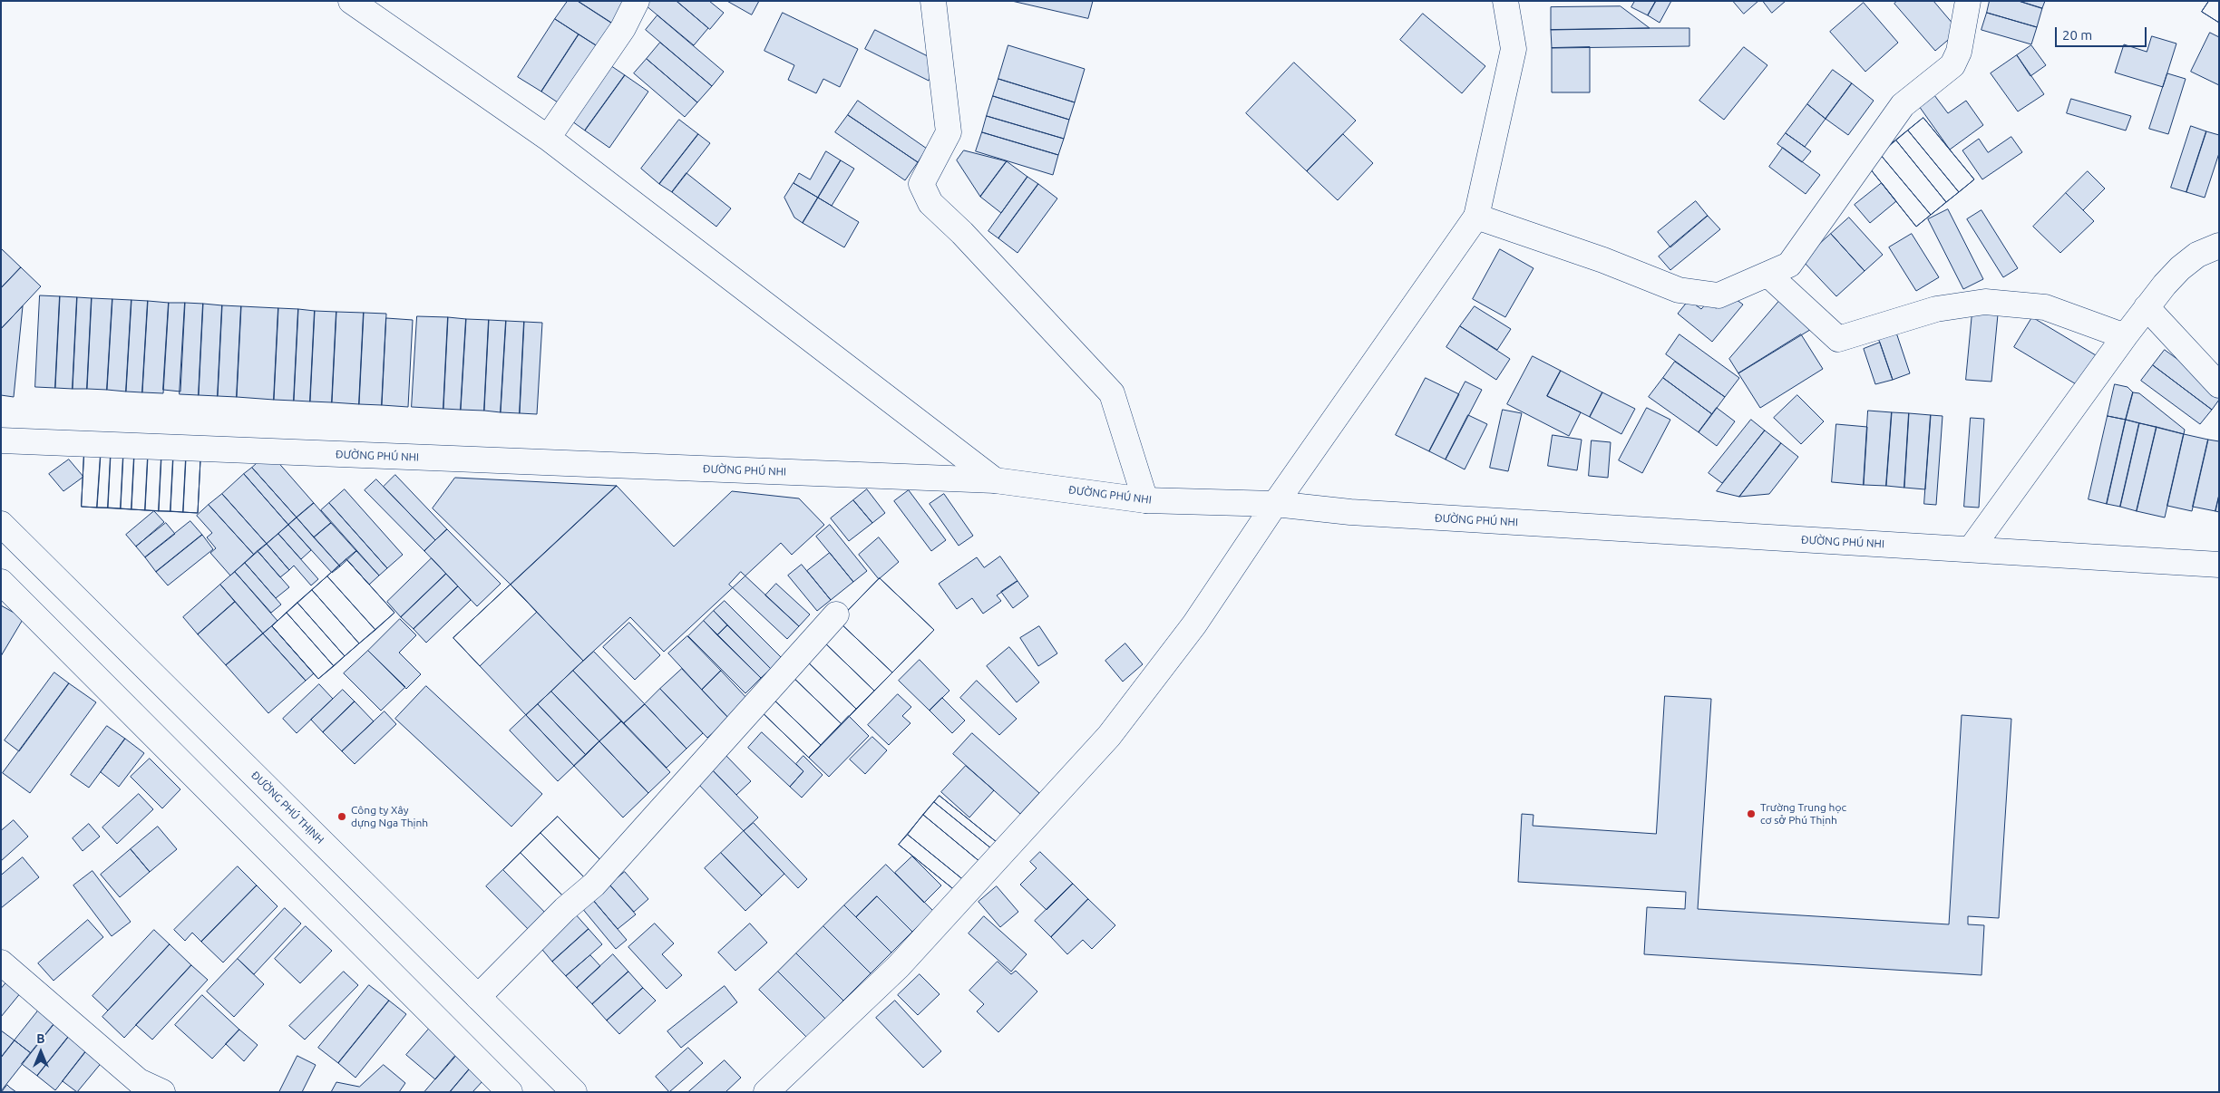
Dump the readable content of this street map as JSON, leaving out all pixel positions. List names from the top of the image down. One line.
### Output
{"streets":{"main road":["ĐƯỜNG PHÚ NHI","ĐƯỜNG PHÚ THỊNH"]},"places":["Trường Trung học cơ sở Phú Thịnh","Công ty Xây dựng Nga Thịnh"],"scale_bar":"20 m","north":"top"}
